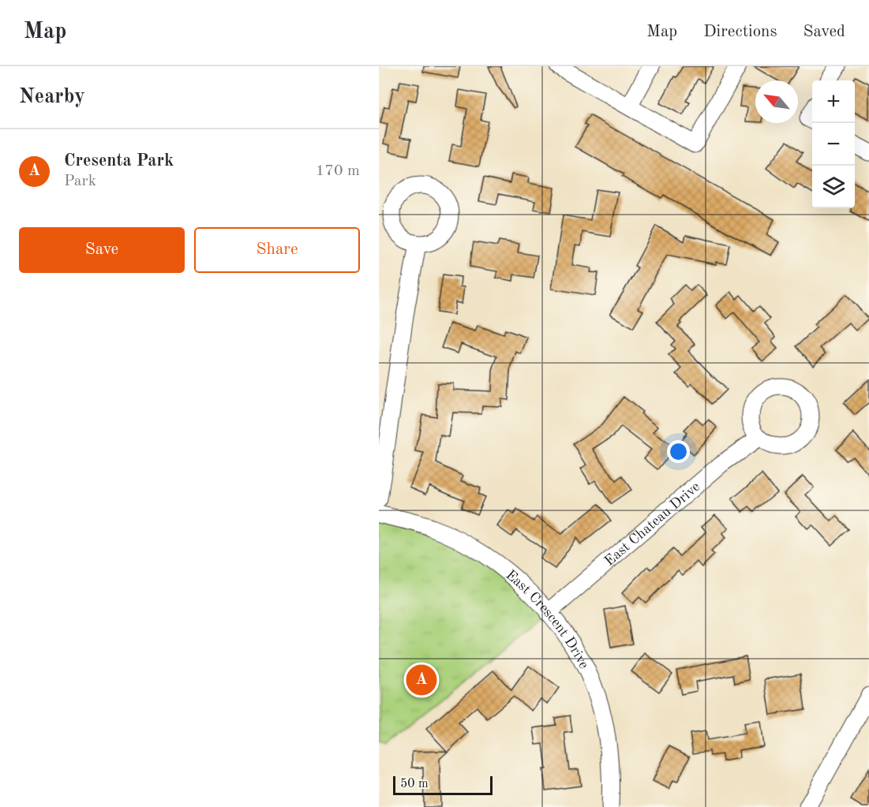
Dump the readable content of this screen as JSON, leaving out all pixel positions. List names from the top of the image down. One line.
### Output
{"streets":{"street":["East Chateau Drive","East Crescent Drive"]},"crossings":[["East Chateau Drive","East Crescent Drive"]],"scale_bar":"50 m","north":"top left","page":{"header":"Map","nav":["Map","Directions","Saved"],"heading":"Nearby","map_buttons":["+","−"],"list":[{"mark":"A","name":"Cresenta Park","note":"Park","value":"170 m"}],"buttons":["Save","Share"],"pins":"A","scale":"50 m"}}
